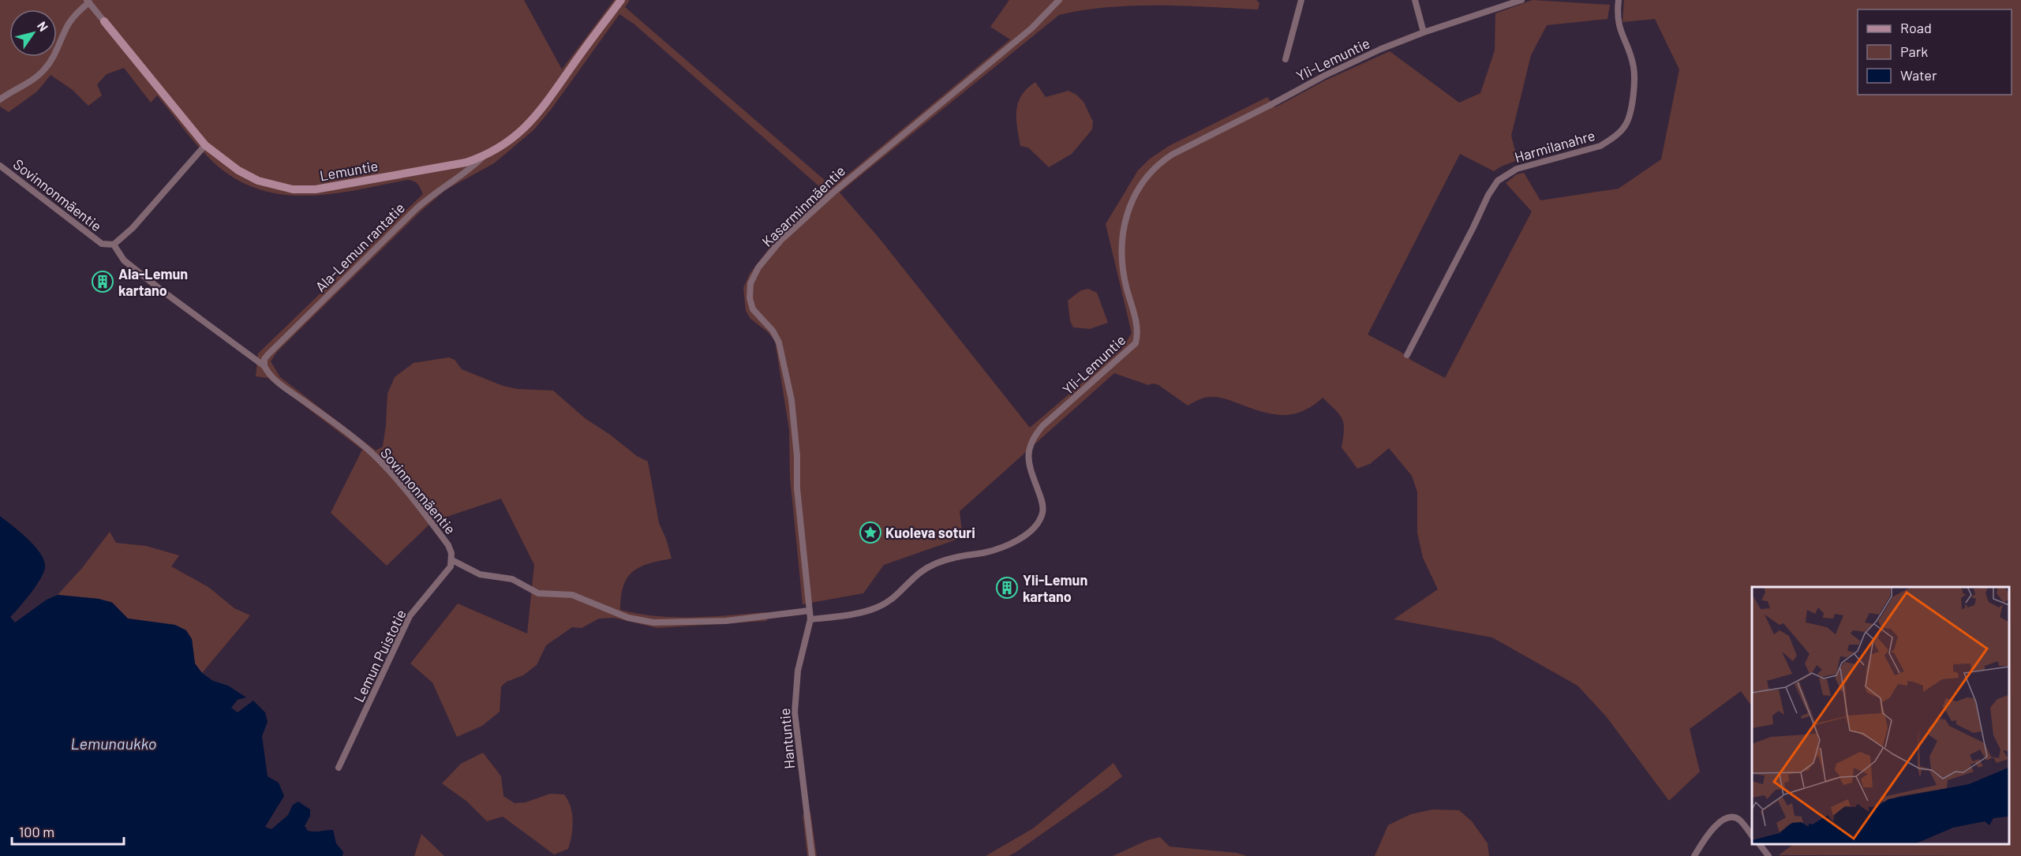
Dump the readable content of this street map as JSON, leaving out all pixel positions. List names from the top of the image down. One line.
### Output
{"streets":{"street":["Yli-Lemuntie","Harmilanahre","Lemuntie","Sovinnonmäentie","Kasarminmäentie","Ala-Lemun rantatie","Lemun Puistotie","Hantuntie"]},"crossings":[["Yli-Lemuntie","Kasarminmäentie"],["Yli-Lemuntie","Hantuntie"],["Lemuntie","Ala-Lemun rantatie"],["Sovinnonmäentie","Ala-Lemun rantatie"],["Sovinnonmäentie","Lemun Puistotie"],["Kasarminmäentie","Hantuntie"]],"water":["Lemunaukko"],"places":{"building":["Ala-Lemun kartano","Yli-Lemun kartano"],"place":["Kuoleva soturi"]},"legend":["Road","Park","Water"],"scale_bar":"100 m","north":"top right"}
